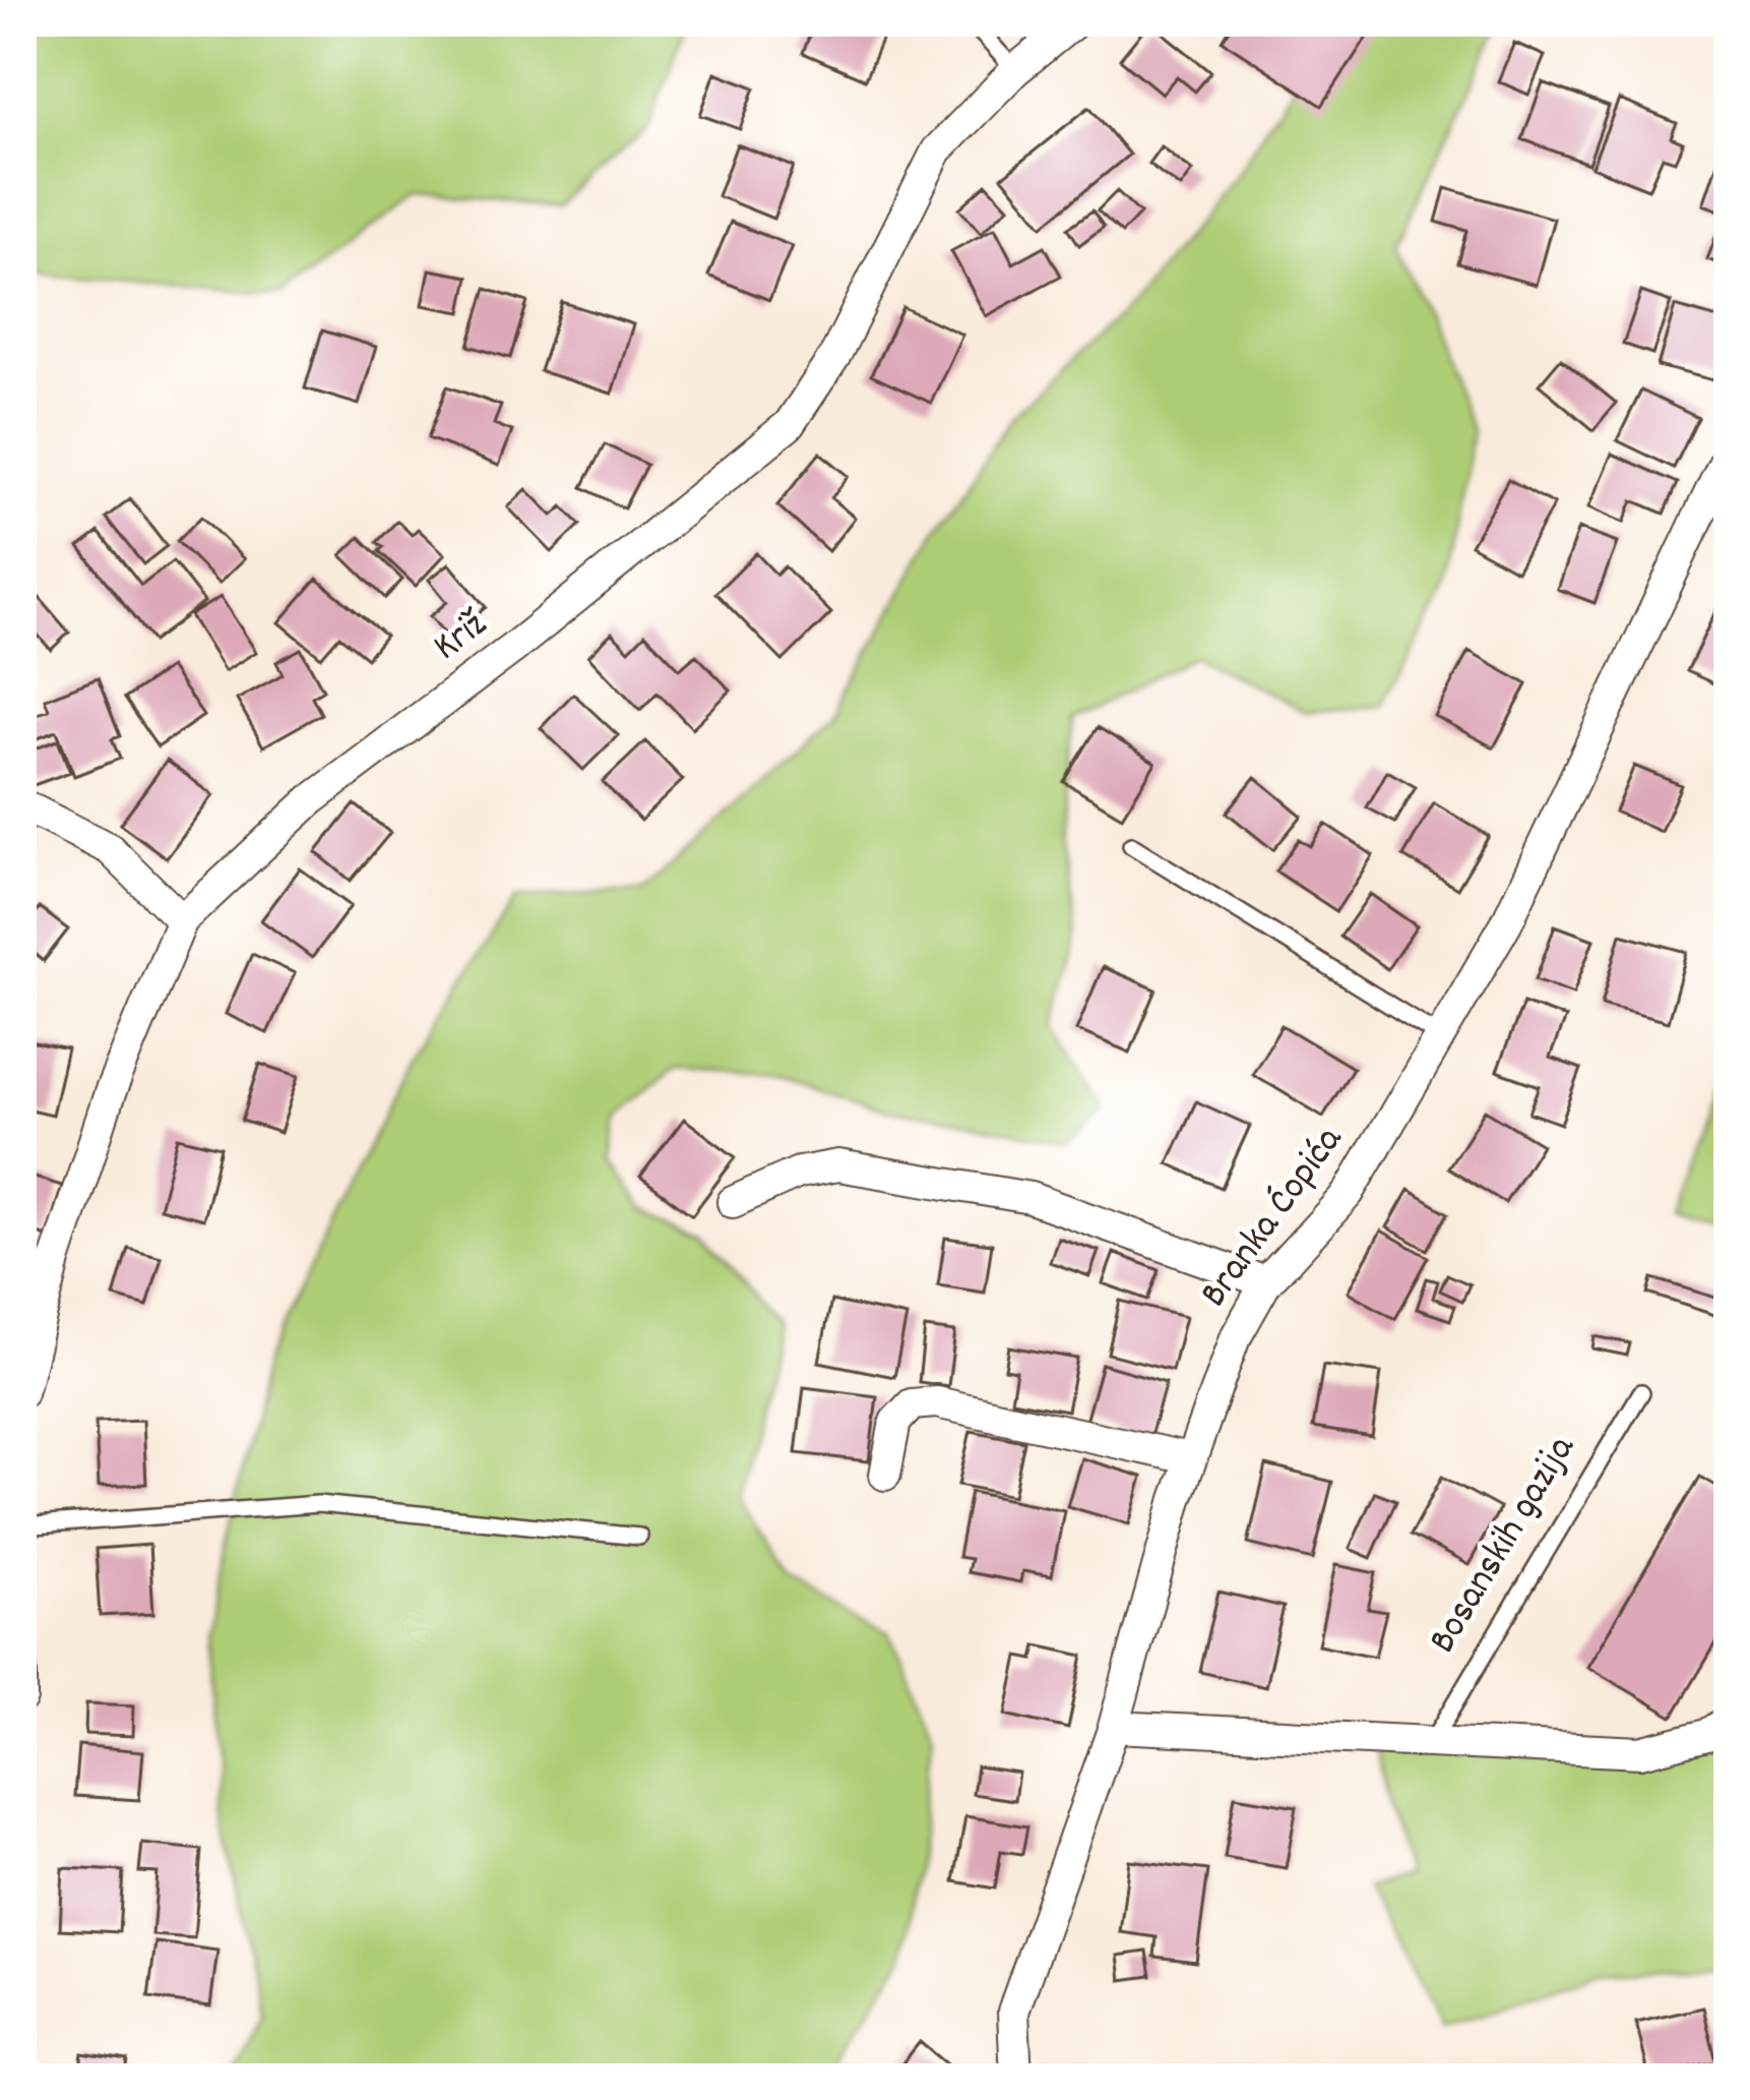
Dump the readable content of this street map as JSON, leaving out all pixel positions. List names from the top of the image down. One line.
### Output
{"streets":{"street":["Križ","Branka Ćopića"],"lane":["Bosanskih gazija"]}}
